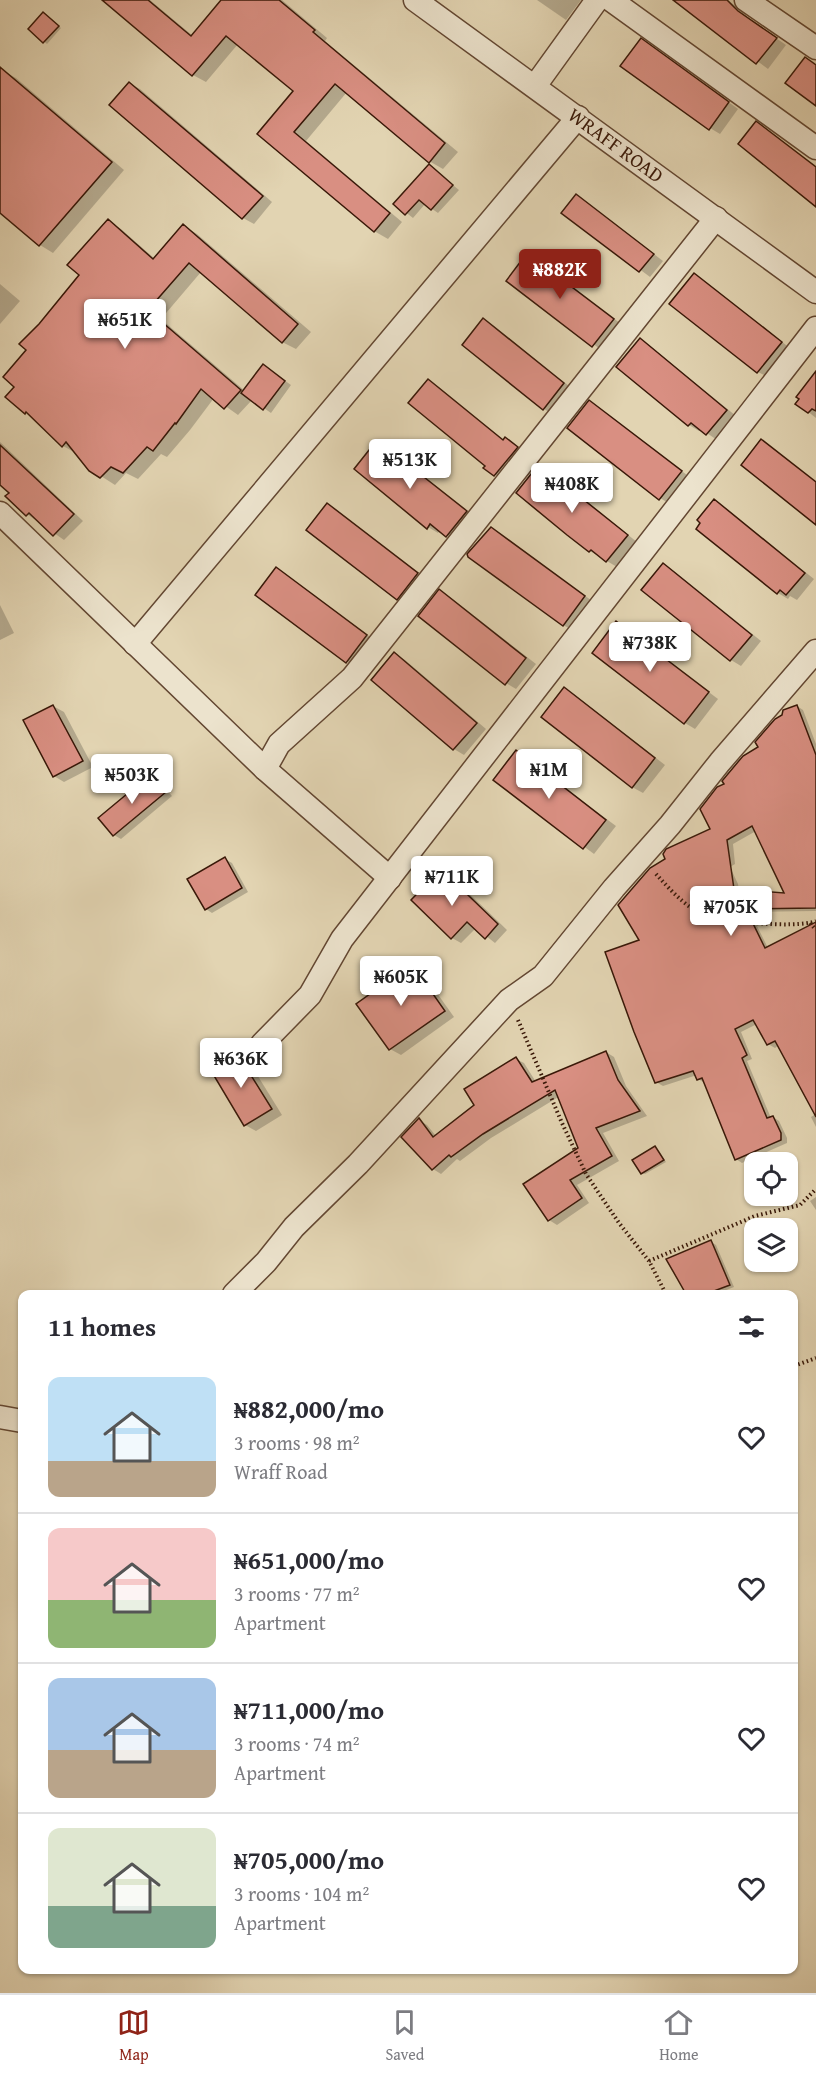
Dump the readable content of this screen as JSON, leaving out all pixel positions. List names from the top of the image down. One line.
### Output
{"streets":{"street":["WRAFF ROAD"]},"page":{"price":["₦882K","₦651K","₦513K","₦408K","₦738K","₦1M","₦503K","₦711K","₦705K","₦605K","₦636K"],"heading":"11 homes","list":[{"name":"₦882,000/mo","note":"3 rooms · 98 m² · Wraff Road"},{"name":"₦651,000/mo","note":"3 rooms · 77 m² · Apartment"},{"name":"₦711,000/mo","note":"3 rooms · 74 m² · Apartment"},{"name":"₦705,000/mo","note":"3 rooms · 104 m² · Apartment"}],"tabs":["Map","Saved","Home"]}}
